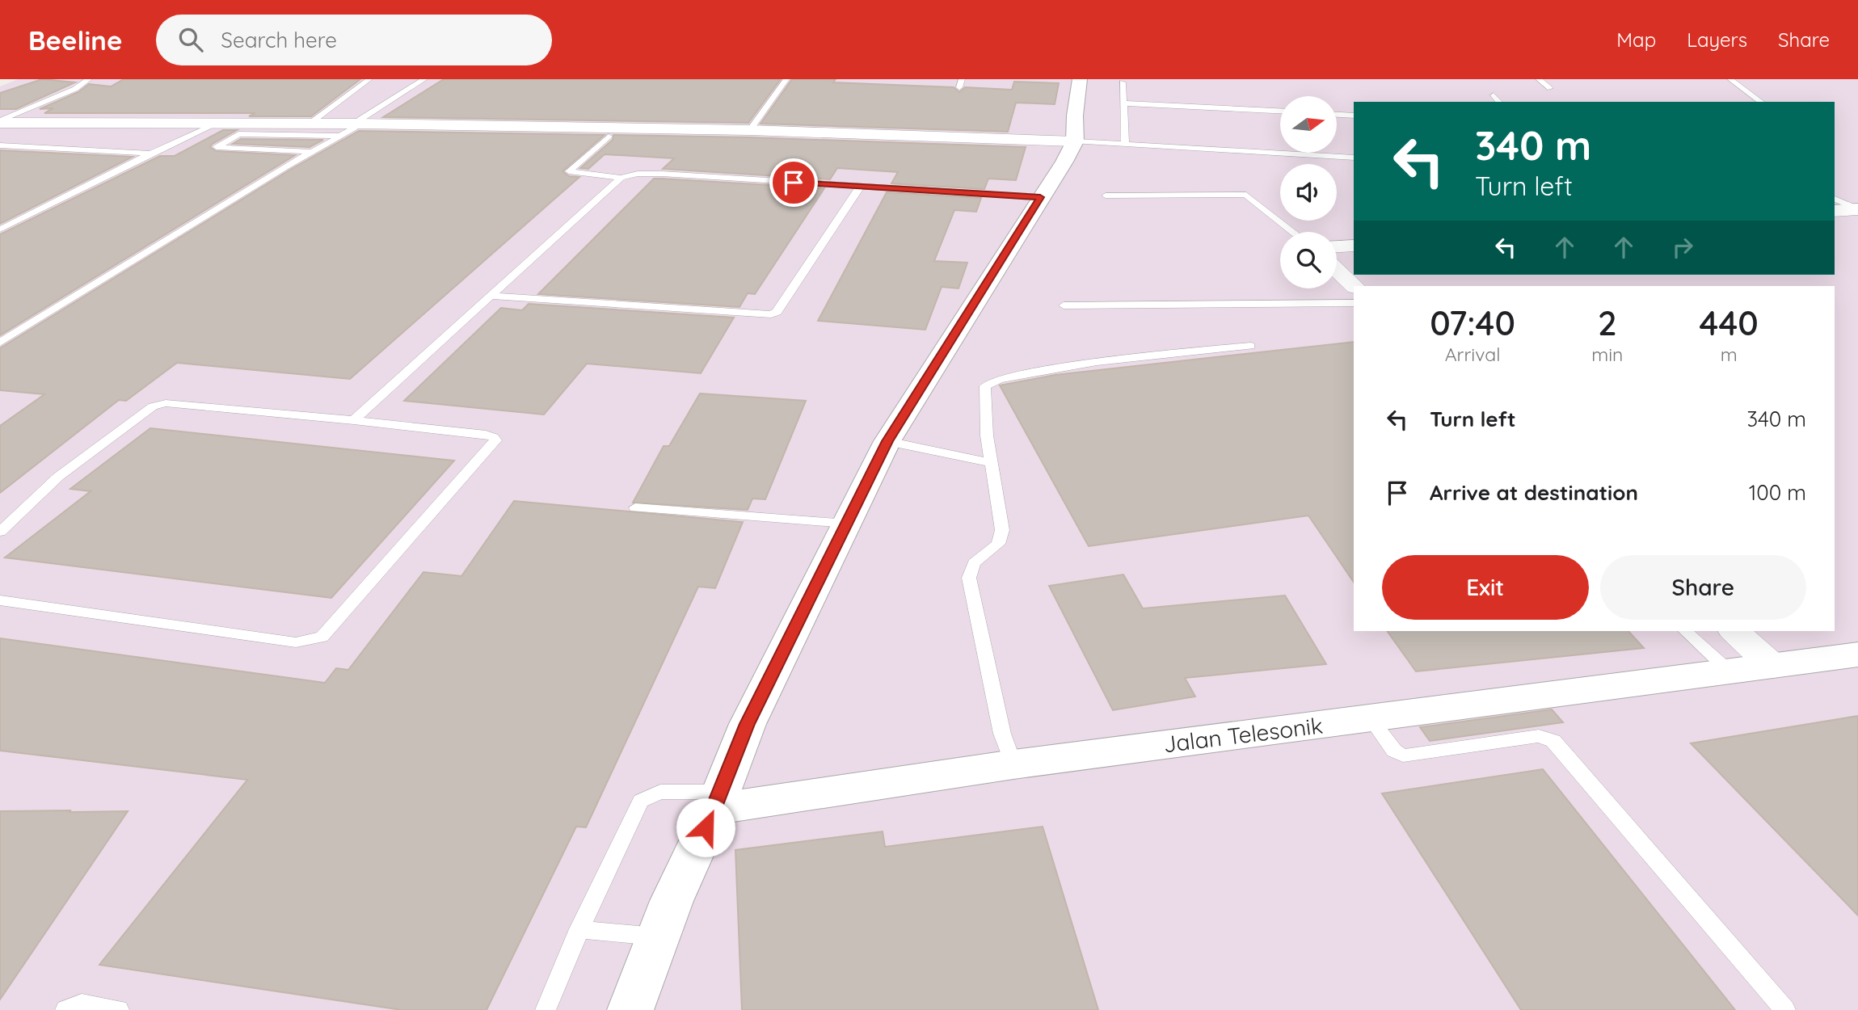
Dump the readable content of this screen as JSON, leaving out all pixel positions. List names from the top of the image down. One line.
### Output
{"streets":{"street":["Jalan Telesonik"]},"north":"right","page":{"header":"Beeline","search":"Search here","nav":["Map","Layers","Share"],"turn":["340 m","Turn left"],"eta":["07:40","Arrival","2","min","440","m"],"list":[{"name":"Turn left","value":"340 m"},{"name":"Arrive at destination","value":"100 m"}],"buttons":["Exit","Share"]}}
